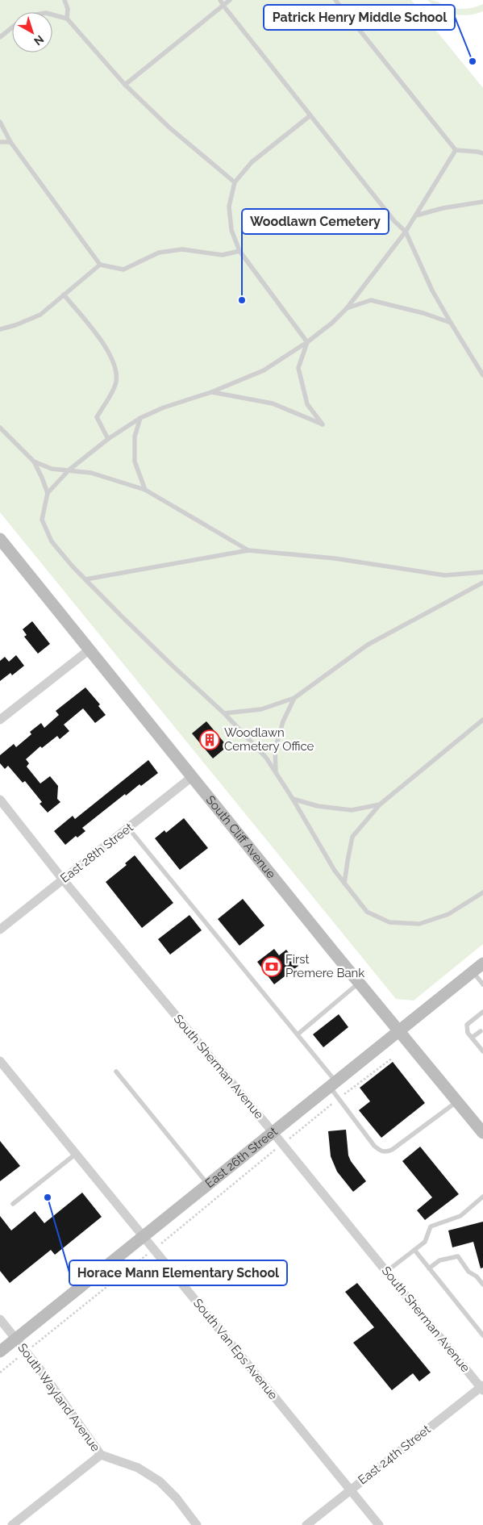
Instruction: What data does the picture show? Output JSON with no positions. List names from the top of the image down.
{
  "streets": {
    "main road": ["South Cliff Avenue", "East 26th Street"],
    "street": [
      "East 28th Street",
      "South Sherman Avenue",
      "South Van Eps Avenue",
      "South Wayland Avenue",
      "East 24th Street"
    ]
  },
  "crossings": [
    ["South Cliff Avenue", "East 28th Street"],
    ["South Cliff Avenue", "East 26th Street"],
    ["East 28th Street", "South Sherman Avenue"],
    ["South Sherman Avenue", "East 26th Street"],
    ["South Sherman Avenue", "East 24th Street"],
    ["East 26th Street", "South Van Eps Avenue"],
    ["East 26th Street", "South Wayland Avenue"],
    ["South Van Eps Avenue", "East 24th Street"]
  ],
  "places": {
    "other": ["Patrick Henry Middle School", "Woodlawn Cemetery", "Horace Mann Elementary School"],
    "building": ["Woodlawn Cemetery Office"],
    "bank": ["First Premere Bank"]
  },
  "north": "bottom right"
}
